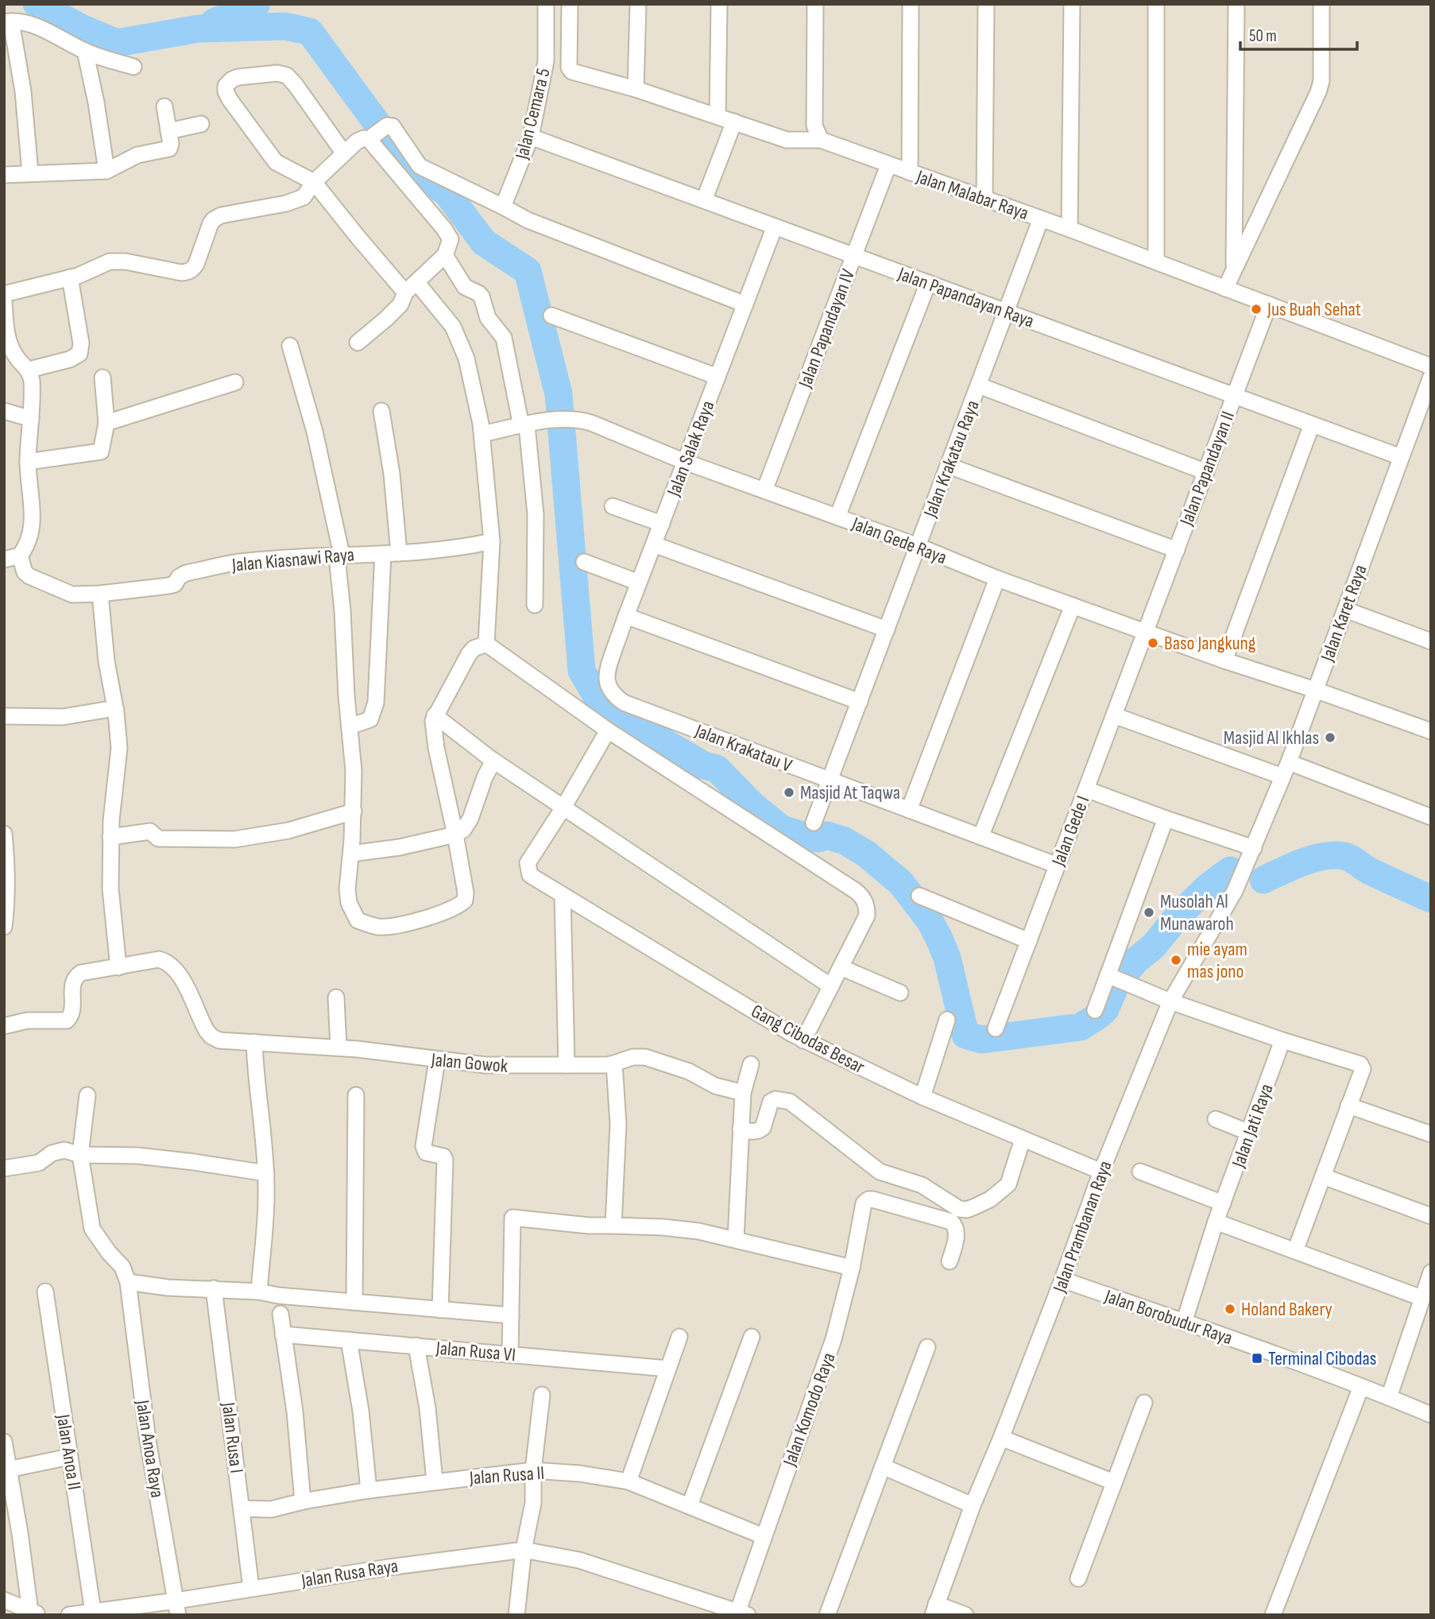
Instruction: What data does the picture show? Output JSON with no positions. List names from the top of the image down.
{
  "streets": {
    "street": [
      "Jalan Cemara 5",
      "Jalan Malabar Raya",
      "Jalan Papandayan Raya",
      "Jalan Papandayan IV",
      "Jalan Salak Raya",
      "Jalan Krakatau Raya",
      "Jalan Papandayan II",
      "Jalan Gede Raya",
      "Jalan Kiasnawi Raya",
      "Jalan Karet Raya",
      "Jalan Krakatau V",
      "Jalan Gede I",
      "Gang Cibodas Besar",
      "Jalan Gowok",
      "Jalan Jati Raya",
      "Jalan Prambanan Raya",
      "Jalan Borobudur Raya",
      "Jalan Rusa VI",
      "Jalan Komodo Raya",
      "Jalan Rusa I",
      "Jalan Anoa Raya",
      "Jalan Anoa II",
      "Jalan Rusa II",
      "Jalan Rusa Raya"
    ]
  },
  "crossings": [
    ["Jalan Cemara 5", "Jalan Papandayan Raya"],
    ["Jalan Malabar Raya", "Jalan Papandayan IV"],
    ["Jalan Malabar Raya", "Jalan Krakatau Raya"],
    ["Jalan Malabar Raya", "Jalan Papandayan II"],
    ["Jalan Papandayan Raya", "Jalan Papandayan IV"],
    ["Jalan Papandayan Raya", "Jalan Salak Raya"],
    ["Jalan Papandayan Raya", "Jalan Krakatau Raya"],
    ["Jalan Papandayan Raya", "Jalan Papandayan II"],
    ["Jalan Papandayan Raya", "Jalan Karet Raya"],
    ["Jalan Papandayan IV", "Jalan Gede Raya"],
    ["Jalan Salak Raya", "Jalan Gede Raya"],
    ["Jalan Salak Raya", "Jalan Krakatau V"],
    ["Jalan Krakatau Raya", "Jalan Gede Raya"],
    ["Jalan Krakatau Raya", "Jalan Krakatau V"],
    ["Jalan Papandayan II", "Jalan Gede Raya"],
    ["Jalan Papandayan II", "Jalan Gede I"],
    ["Jalan Gede Raya", "Jalan Karet Raya"],
    ["Jalan Gede Raya", "Jalan Gede I"],
    ["Jalan Karet Raya", "Jalan Prambanan Raya"],
    ["Jalan Krakatau V", "Jalan Gede I"],
    ["Gang Cibodas Besar", "Jalan Prambanan Raya"],
    ["Jalan Jati Raya", "Jalan Borobudur Raya"],
    ["Jalan Prambanan Raya", "Jalan Borobudur Raya"],
    ["Jalan Komodo Raya", "Jalan Rusa II"],
    ["Jalan Komodo Raya", "Jalan Rusa Raya"],
    ["Jalan Rusa I", "Jalan Rusa II"],
    ["Jalan Rusa I", "Jalan Rusa Raya"],
    ["Jalan Anoa Raya", "Jalan Rusa Raya"],
    ["Jalan Anoa II", "Jalan Rusa Raya"]
  ],
  "places": {
    "other": [
      "Jus Buah Sehat",
      "Baso Jangkung",
      "Masjid Al Ikhlas",
      "Masjid At Taqwa",
      "Musolah Al Munawaroh",
      "mie ayam mas jono",
      "Holand Bakery"
    ],
    "transit": ["Terminal Cibodas"]
  },
  "scale_bar": "50 m"
}
